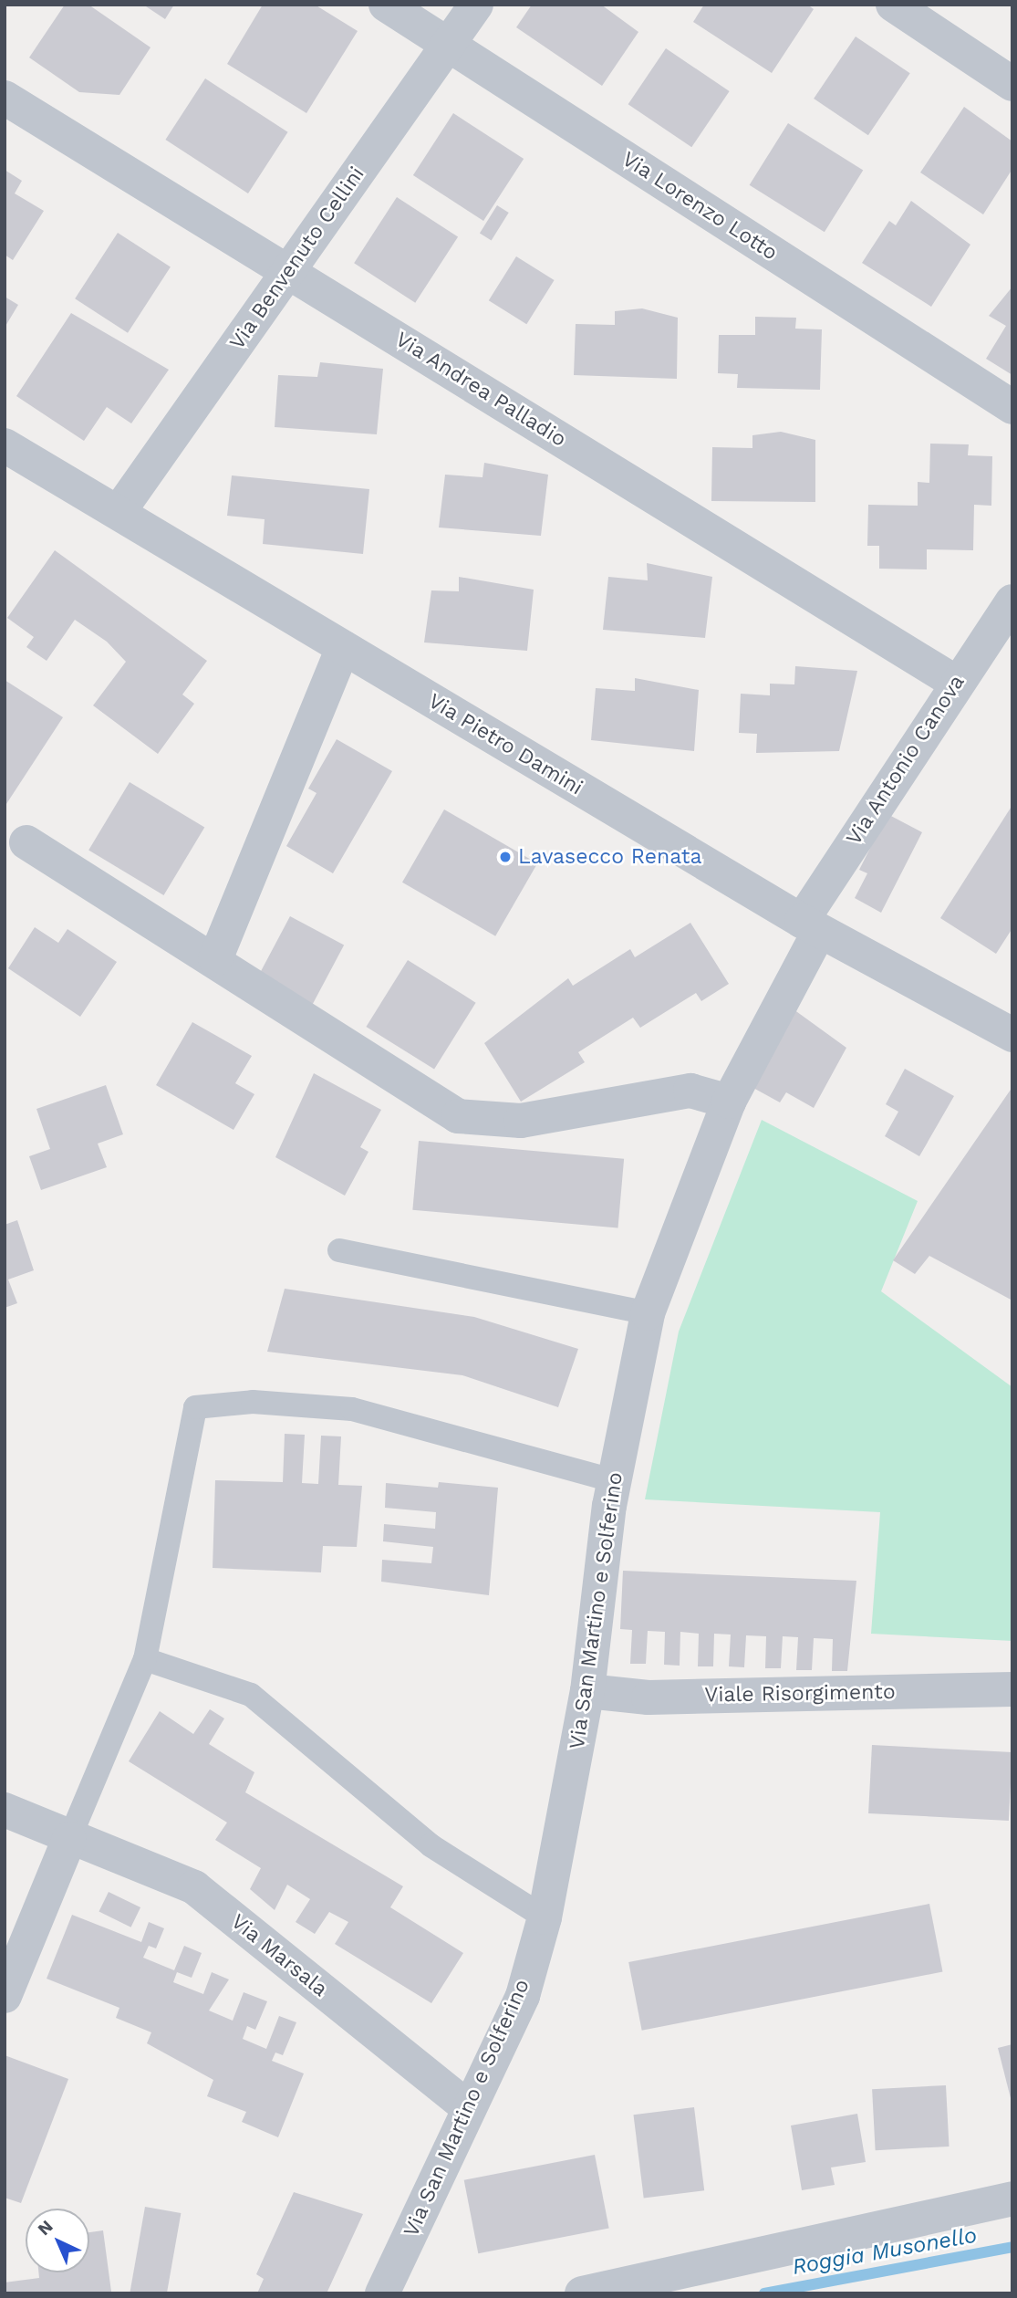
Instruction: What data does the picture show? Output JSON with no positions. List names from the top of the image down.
{
  "streets": {
    "street": [
      "Via Lorenzo Lotto",
      "Via Benvenuto Cellini",
      "Via Andrea Palladio",
      "Via Pietro Damini",
      "Via Antonio Canova",
      "Via San Martino e Solferino",
      "Viale Risorgimento",
      "Via Marsala"
    ]
  },
  "crossings": [
    ["Via Lorenzo Lotto", "Via Benvenuto Cellini"],
    ["Via Benvenuto Cellini", "Via Andrea Palladio"],
    ["Via Benvenuto Cellini", "Via Pietro Damini"],
    ["Via Andrea Palladio", "Via Antonio Canova"],
    ["Via Pietro Damini", "Via Antonio Canova"],
    ["Via Pietro Damini", "Via San Martino e Solferino"],
    ["Via Antonio Canova", "Via San Martino e Solferino"],
    ["Via San Martino e Solferino", "Viale Risorgimento"],
    ["Via San Martino e Solferino", "Via Marsala"]
  ],
  "water": ["Roggia Musonello"],
  "places": ["Lavasecco Renata"],
  "north": "top left"
}
